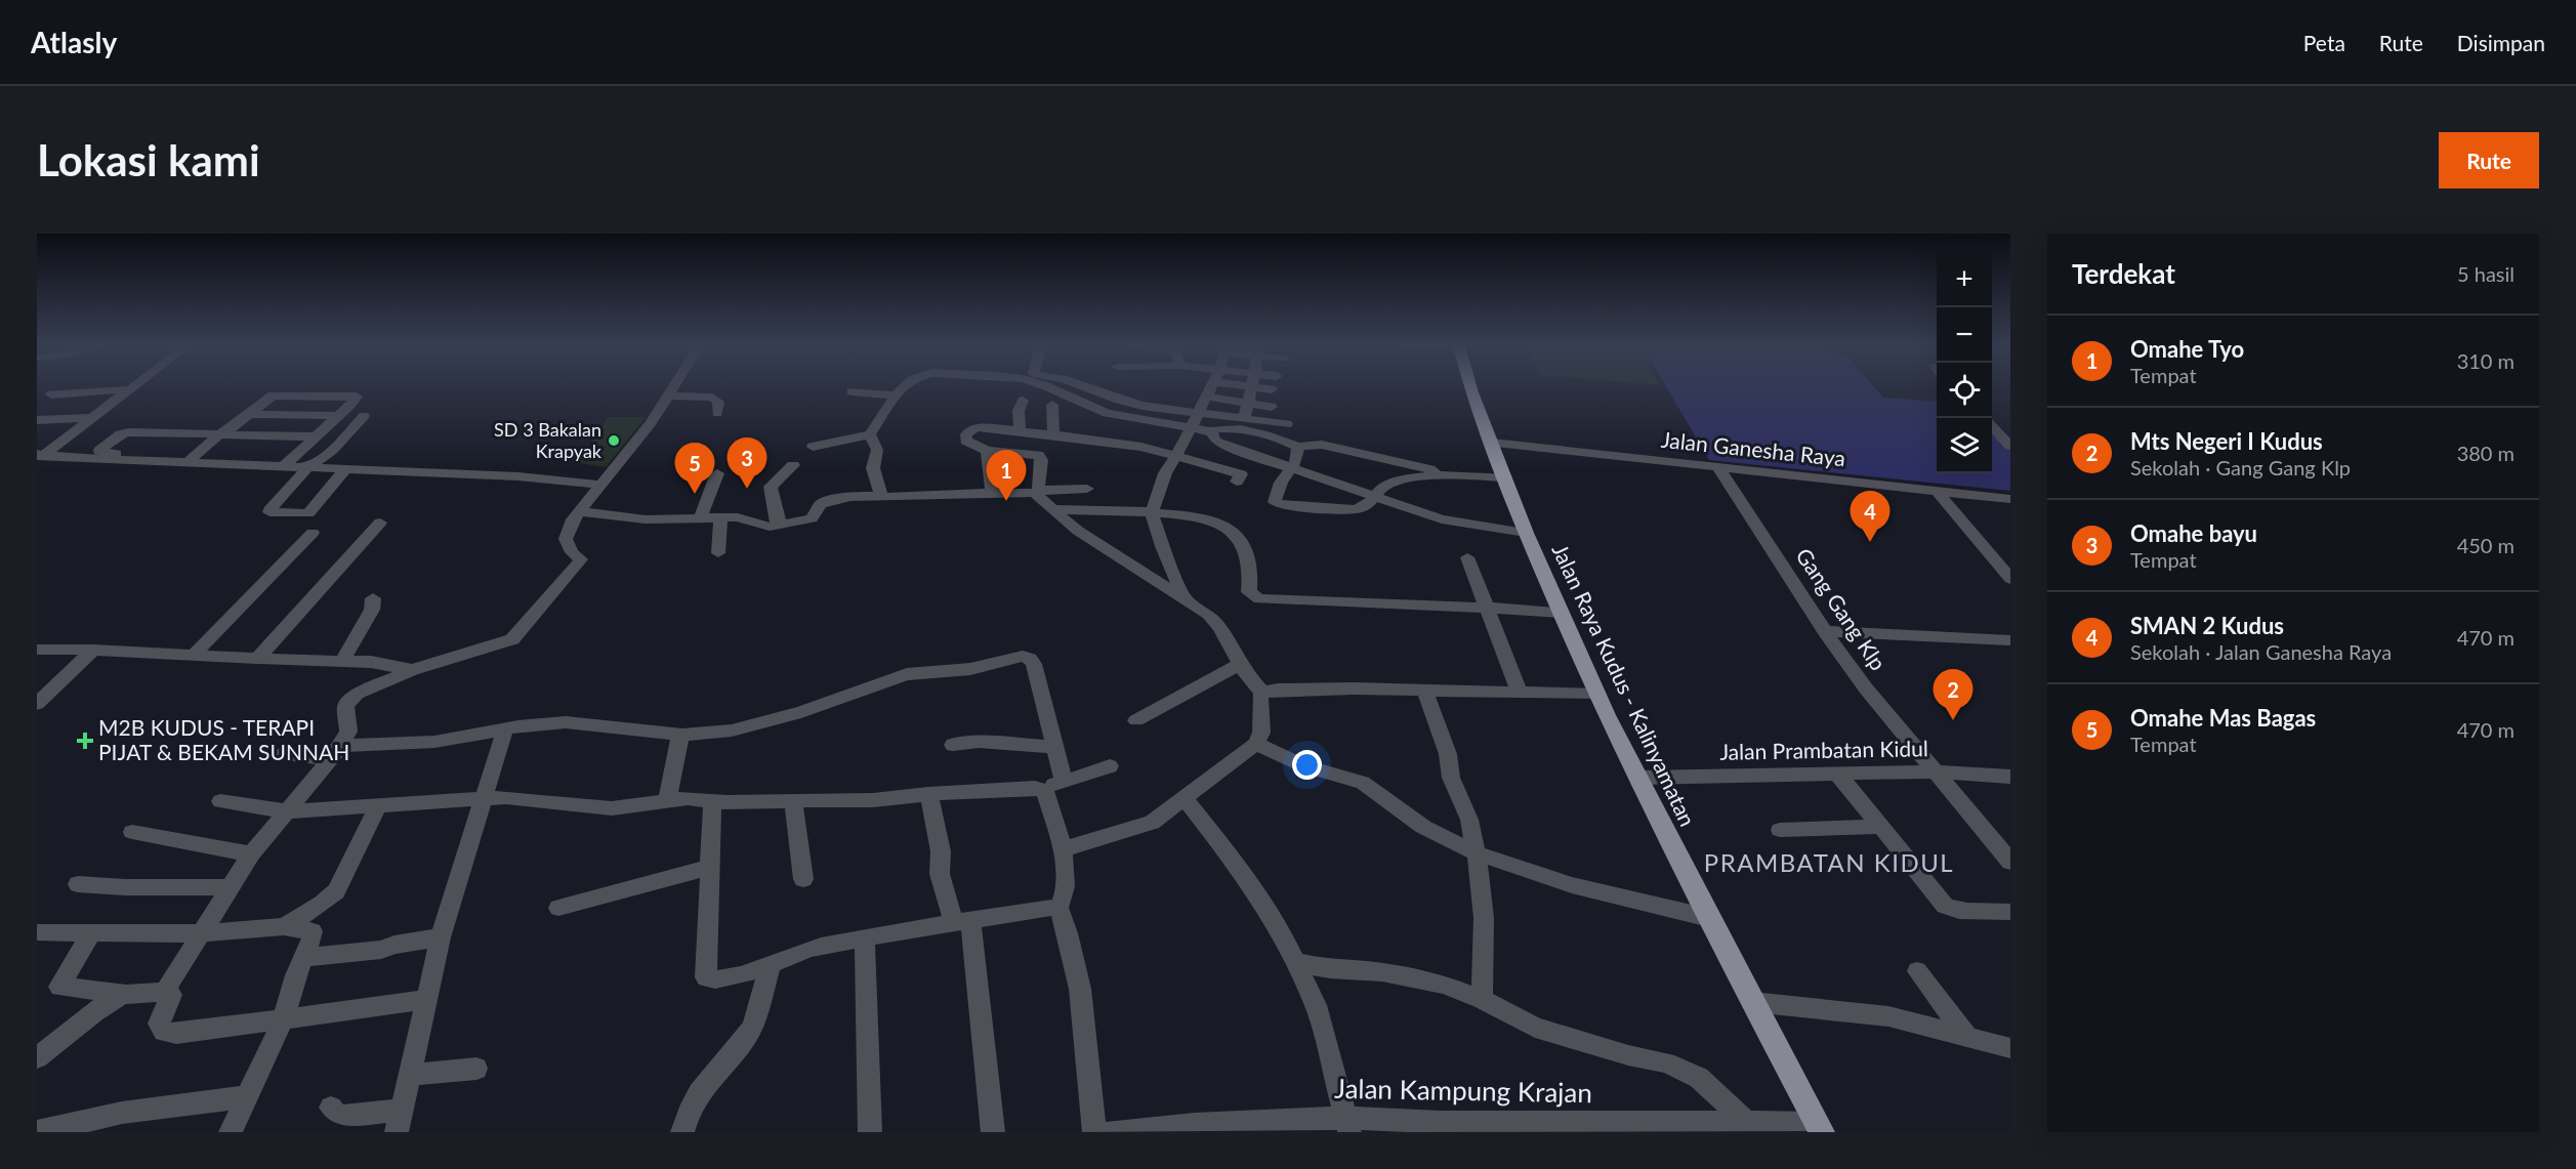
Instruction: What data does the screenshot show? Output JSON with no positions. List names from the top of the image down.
{
  "streets": {
    "main road": ["Jalan Raya Kudus - Kalinyamatan"],
    "street": [
      "Jalan Ganesha Raya",
      "Gang Gang Klp",
      "Jalan Prambatan Kidul",
      "Jalan Kampung Krajan"
    ]
  },
  "crossings": [
    ["Jalan Ganesha Raya", "Gang Gang Klp"],
    ["Jalan Ganesha Raya", "Jalan Raya Kudus - Kalinyamatan"],
    ["Gang Gang Klp", "Jalan Prambatan Kidul"],
    ["Jalan Raya Kudus - Kalinyamatan", "Jalan Prambatan Kidul"],
    ["Jalan Raya Kudus - Kalinyamatan", "Jalan Kampung Krajan"]
  ],
  "districts": ["PRAMBATAN KIDUL"],
  "places": {
    "other": ["SD 3 Bakalan Krapyak"],
    "health": ["M2B KUDUS - TERAPI PIJAT & BEKAM SUNNAH"]
  },
  "page": {
    "header": "Atlasly",
    "nav": ["Peta", "Rute", "Disimpan"],
    "buttons": "Rute",
    "title": "Lokasi kami",
    "heading": ["Terdekat", "5 hasil"],
    "map_buttons": ["+", "−"],
    "list": [
      {
        "mark": "1",
        "name": "Omahe Tyo",
        "note": "Tempat",
        "value": "310 m"
      },
      {
        "mark": "2",
        "name": "Mts Negeri I Kudus",
        "note": "Sekolah · Gang Gang Klp",
        "value": "380 m"
      },
      {
        "mark": "3",
        "name": "Omahe bayu",
        "note": "Tempat",
        "value": "450 m"
      },
      {
        "mark": "4",
        "name": "SMAN 2 Kudus",
        "note": "Sekolah · Jalan Ganesha Raya",
        "value": "470 m"
      },
      {
        "mark": "5",
        "name": "Omahe Mas Bagas",
        "note": "Tempat",
        "value": "470 m"
      }
    ],
    "pins": [
      "3",
      "5",
      "1",
      "4",
      "2"
    ]
  }
}
